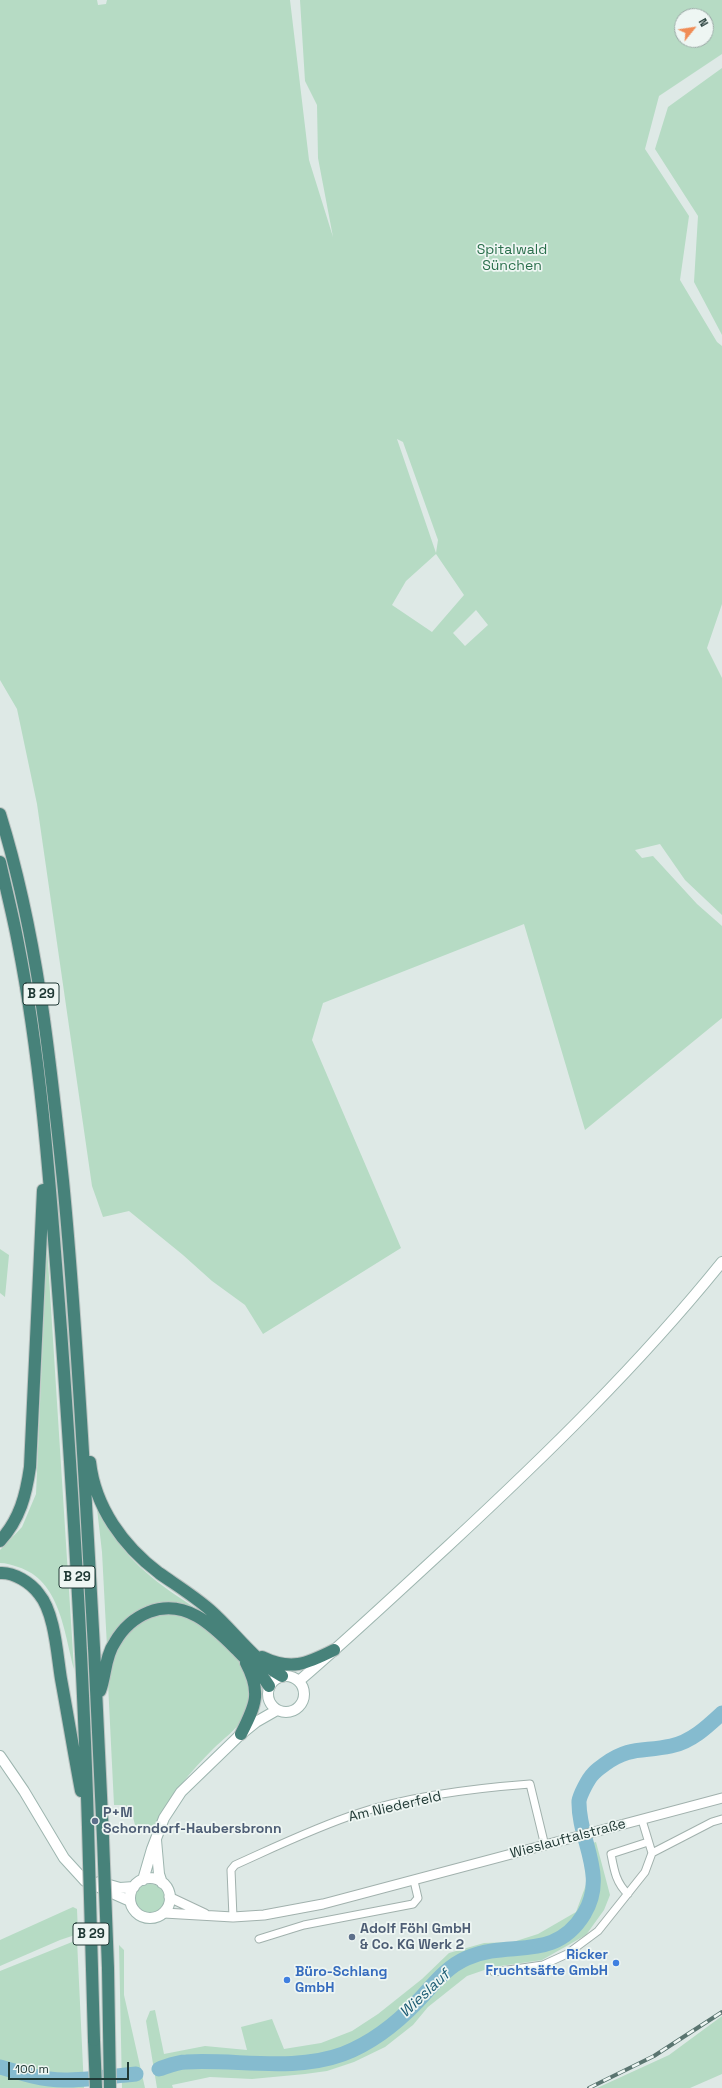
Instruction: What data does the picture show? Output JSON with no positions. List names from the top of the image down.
{
  "streets": {
    "highway": ["B 29"],
    "main road": ["Wieslauftalstraße"],
    "street": ["Am Niederfeld"]
  },
  "crossings": [
    ["Am Niederfeld", "Wieslauftalstraße"]
  ],
  "water": ["Wieslauf"],
  "parks": ["Spitalwald Sünchen"],
  "places": [
    "P+M Schorndorf-Haubersbronn",
    "Adolf Föhl GmbH & Co. KG Werk 2",
    "Ricker Fruchtsäfte GmbH",
    "Büro-Schlang GmbH"
  ],
  "scale_bar": "100 m",
  "north": "top right"
}
